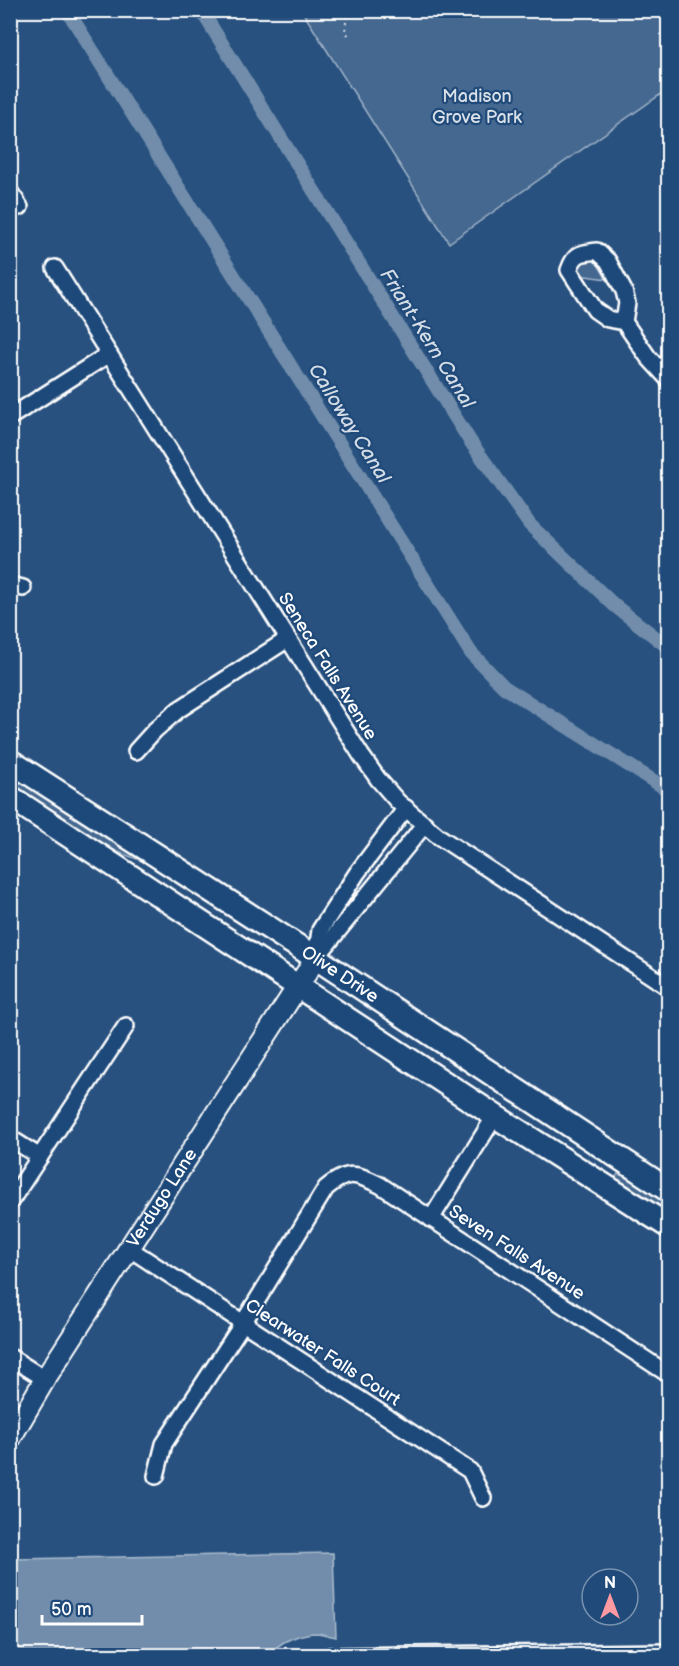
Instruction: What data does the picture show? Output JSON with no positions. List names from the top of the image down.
{
  "streets": {
    "main road": ["Olive Drive"],
    "street": [
      "Seneca Falls Avenue",
      "Verdugo Lane",
      "Seven Falls Avenue",
      "Clearwater Falls Court"
    ]
  },
  "crossings": [
    ["Olive Drive", "Verdugo Lane"],
    ["Verdugo Lane", "Clearwater Falls Court"],
    ["Seven Falls Avenue", "Clearwater Falls Court"]
  ],
  "water": ["Friant-Kern Canal", "Calloway Canal"],
  "parks": ["Madison Grove Park"],
  "scale_bar": "50 m",
  "north": "top"
}
